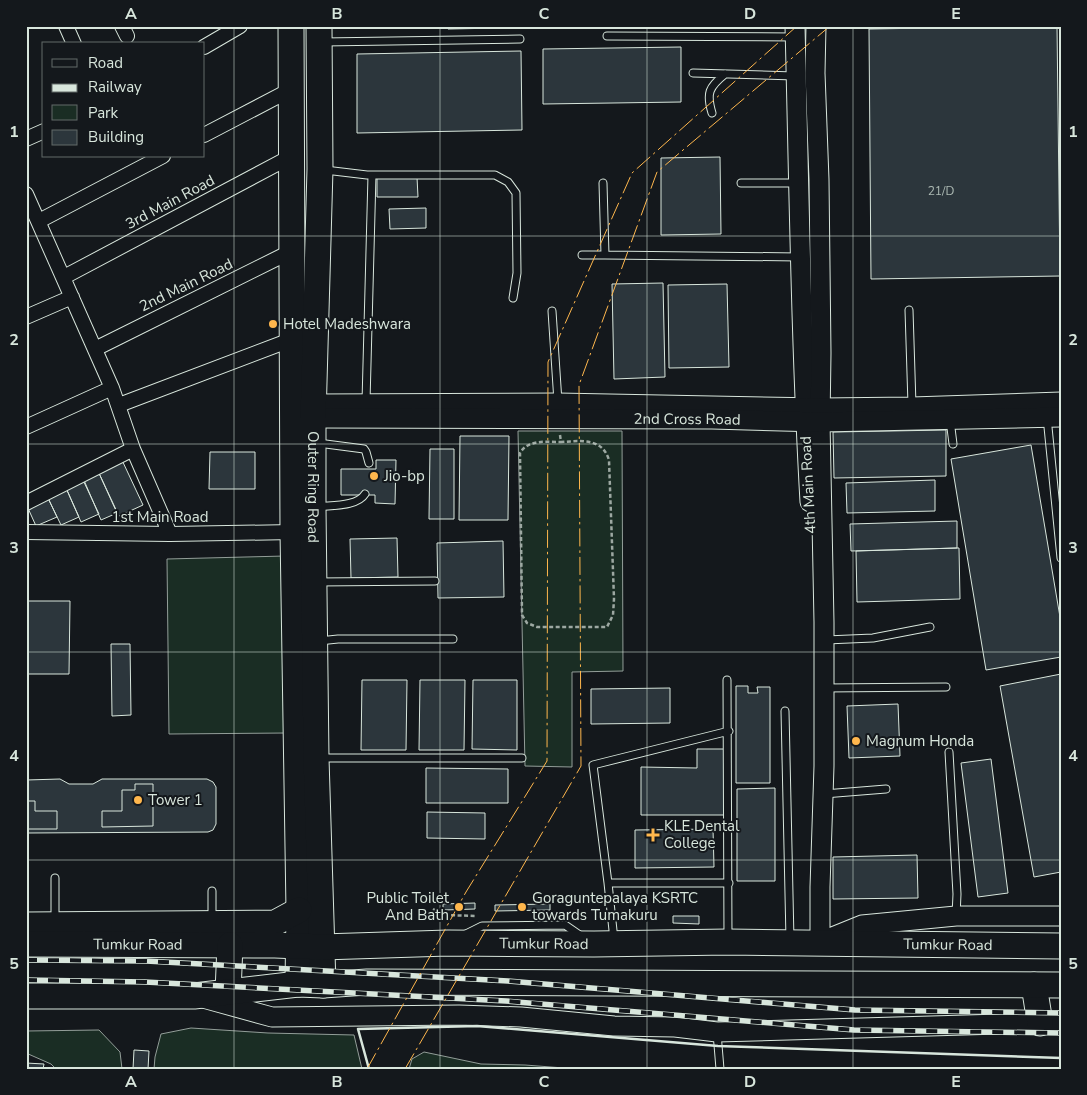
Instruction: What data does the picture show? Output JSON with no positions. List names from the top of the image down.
{
  "streets": {
    "highway": ["Outer Ring Road", "Tumkur Road"],
    "street": [
      "3rd Main Road",
      "2nd Main Road",
      "2nd Cross Road",
      "4th Main Road",
      "1st Main Road"
    ]
  },
  "crossings": [
    ["3rd Main Road", "Outer Ring Road"],
    ["2nd Main Road", "Outer Ring Road"],
    ["2nd Cross Road", "4th Main Road"],
    ["2nd Cross Road", "Outer Ring Road"],
    ["4th Main Road", "Tumkur Road"],
    ["Outer Ring Road", "1st Main Road"],
    ["Outer Ring Road", "Tumkur Road"]
  ],
  "places": {
    "other": [
      "Hotel Madeshwara",
      "Jio-bp",
      "Magnum Honda",
      "Tower 1",
      "Public Toilet And Bath",
      "Goraguntepalaya KSRTC towards Tumakuru"
    ],
    "health": ["KLE Dental College"]
  },
  "house_numbers": ["21/D"],
  "legend": [
    "Road",
    "Railway",
    "Park",
    "Building"
  ],
  "grid": {
    "columns": [
      "A",
      "B",
      "C",
      "D",
      "E"
    ],
    "rows": [
      "1",
      "2",
      "3",
      "4",
      "5"
    ]
  }
}
